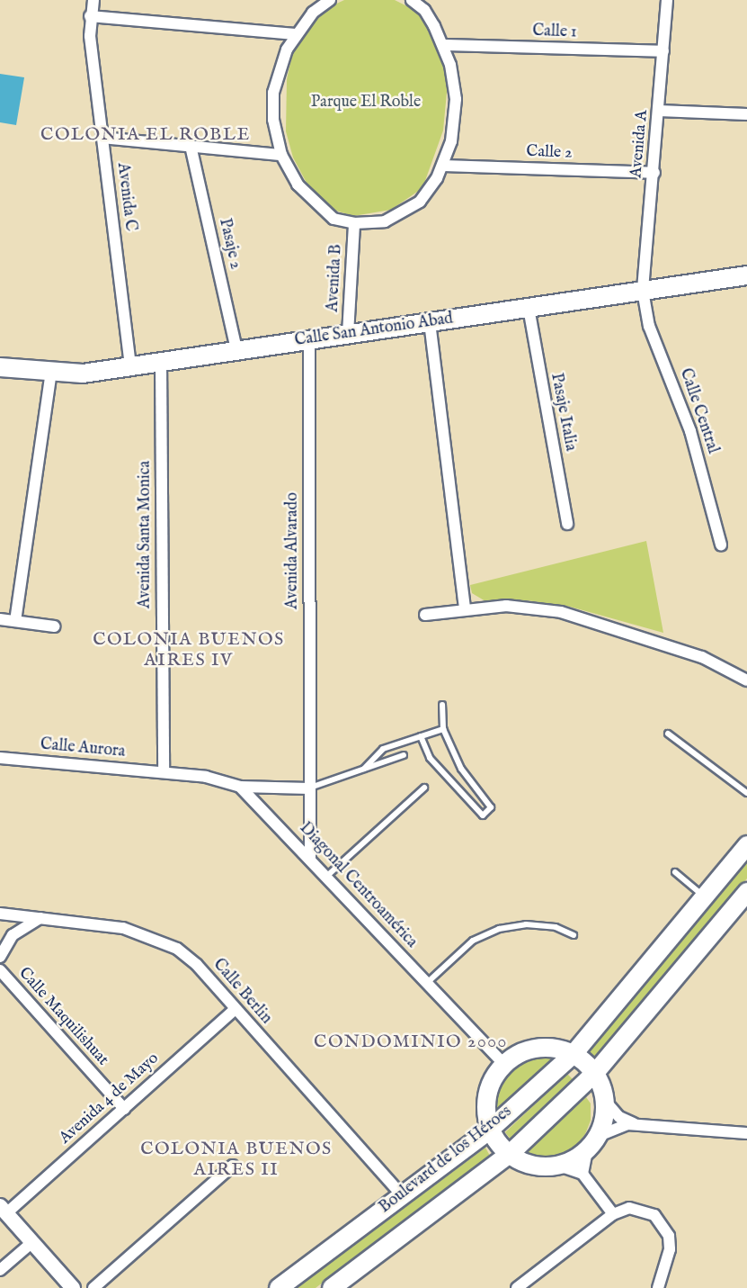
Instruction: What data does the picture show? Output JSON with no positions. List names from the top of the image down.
{
  "streets": {
    "main road": ["Calle San Antonio Abad", "Boulevard de los Héroes"],
    "street": [
      "Calle 1",
      "Avenida A",
      "Calle 2",
      "Avenida C",
      "Pasaje 2",
      "Avenida B",
      "Calle Central",
      "Pasaje Italia",
      "Avenida Santa Monica",
      "Avenida Alvarado",
      "Calle Aurora",
      "Diagonal Centroamérica",
      "Calle Berlin",
      "Calle Maquilishuat",
      "Avenida 4 de Mayo"
    ]
  },
  "crossings": [
    ["Calle 1", "Avenida A"],
    ["Avenida A", "Calle 2"],
    ["Avenida A", "Calle San Antonio Abad"],
    ["Avenida A", "Calle Central"],
    ["Avenida C", "Calle San Antonio Abad"],
    ["Pasaje 2", "Calle San Antonio Abad"],
    ["Avenida B", "Calle San Antonio Abad"],
    ["Calle San Antonio Abad", "Calle Central"],
    ["Calle San Antonio Abad", "Pasaje Italia"],
    ["Calle San Antonio Abad", "Avenida Santa Monica"],
    ["Calle San Antonio Abad", "Avenida Alvarado"],
    ["Avenida Santa Monica", "Calle Aurora"],
    ["Avenida Santa Monica", "Diagonal Centroamérica"],
    ["Avenida Alvarado", "Diagonal Centroamérica"],
    ["Calle Aurora", "Diagonal Centroamérica"],
    ["Calle Berlin", "Avenida 4 de Mayo"],
    ["Calle Berlin", "Boulevard de los Héroes"],
    ["Calle Maquilishuat", "Avenida 4 de Mayo"]
  ],
  "districts": [
    "COLONIA EL ROBLE",
    "COLONIA BUENOS AIRES IV",
    "CONDOMINIO 2000",
    "COLONIA BUENOS AIRES II"
  ],
  "parks": ["Parque El Roble"]
}
